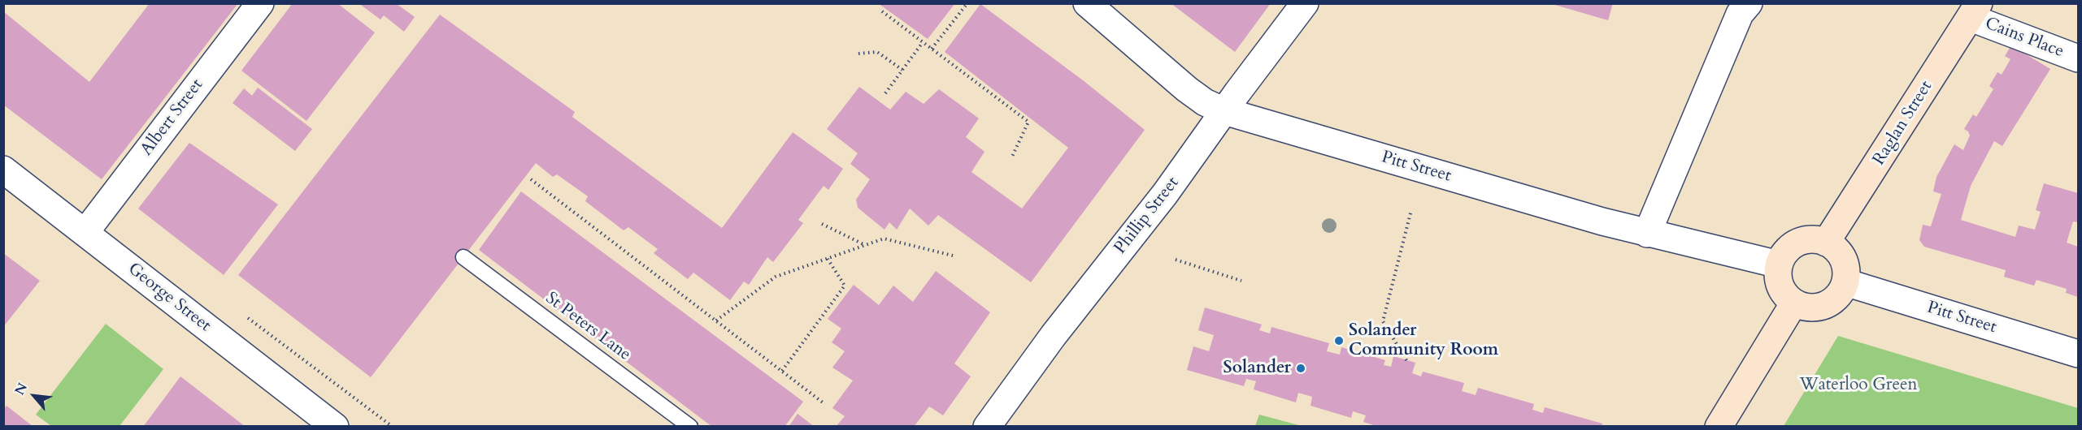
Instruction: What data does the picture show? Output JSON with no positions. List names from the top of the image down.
{
  "streets": {
    "street": [
      "Cains Place",
      "Albert Street",
      "Raglan Street",
      "Pitt Street",
      "Phillip Street",
      "George Street"
    ],
    "lane": ["St Peters Lane"]
  },
  "crossings": [
    ["Cains Place", "Raglan Street"],
    ["Albert Street", "George Street"],
    ["Raglan Street", "Pitt Street"],
    ["Pitt Street", "Phillip Street"]
  ],
  "parks": ["Waterloo Green"],
  "places": ["Solander Community Room", "Solander"],
  "north": "top left"
}
